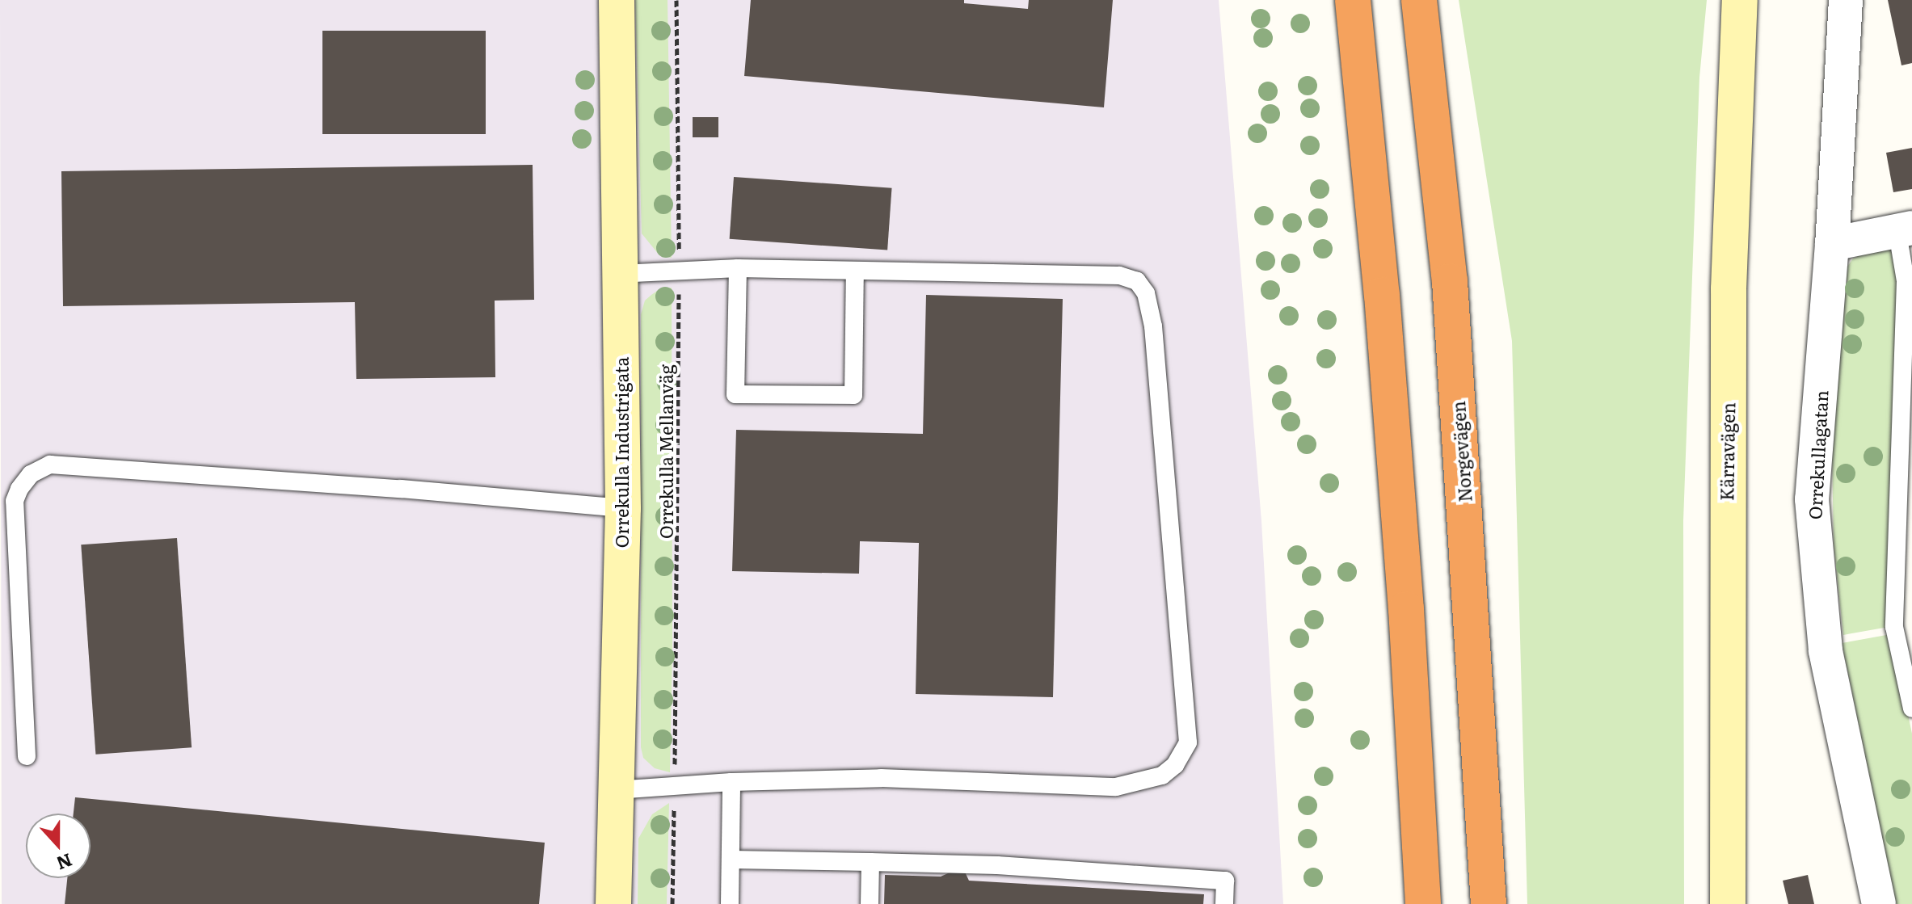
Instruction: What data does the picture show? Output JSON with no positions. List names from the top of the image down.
{
  "streets": {
    "highway": ["Norgevägen"],
    "street": ["Kärravägen", "Orrekulla Industrigata", "Orrekullagatan"],
    "path": ["Orrekulla Mellanväg"]
  },
  "north": "bottom"
}
